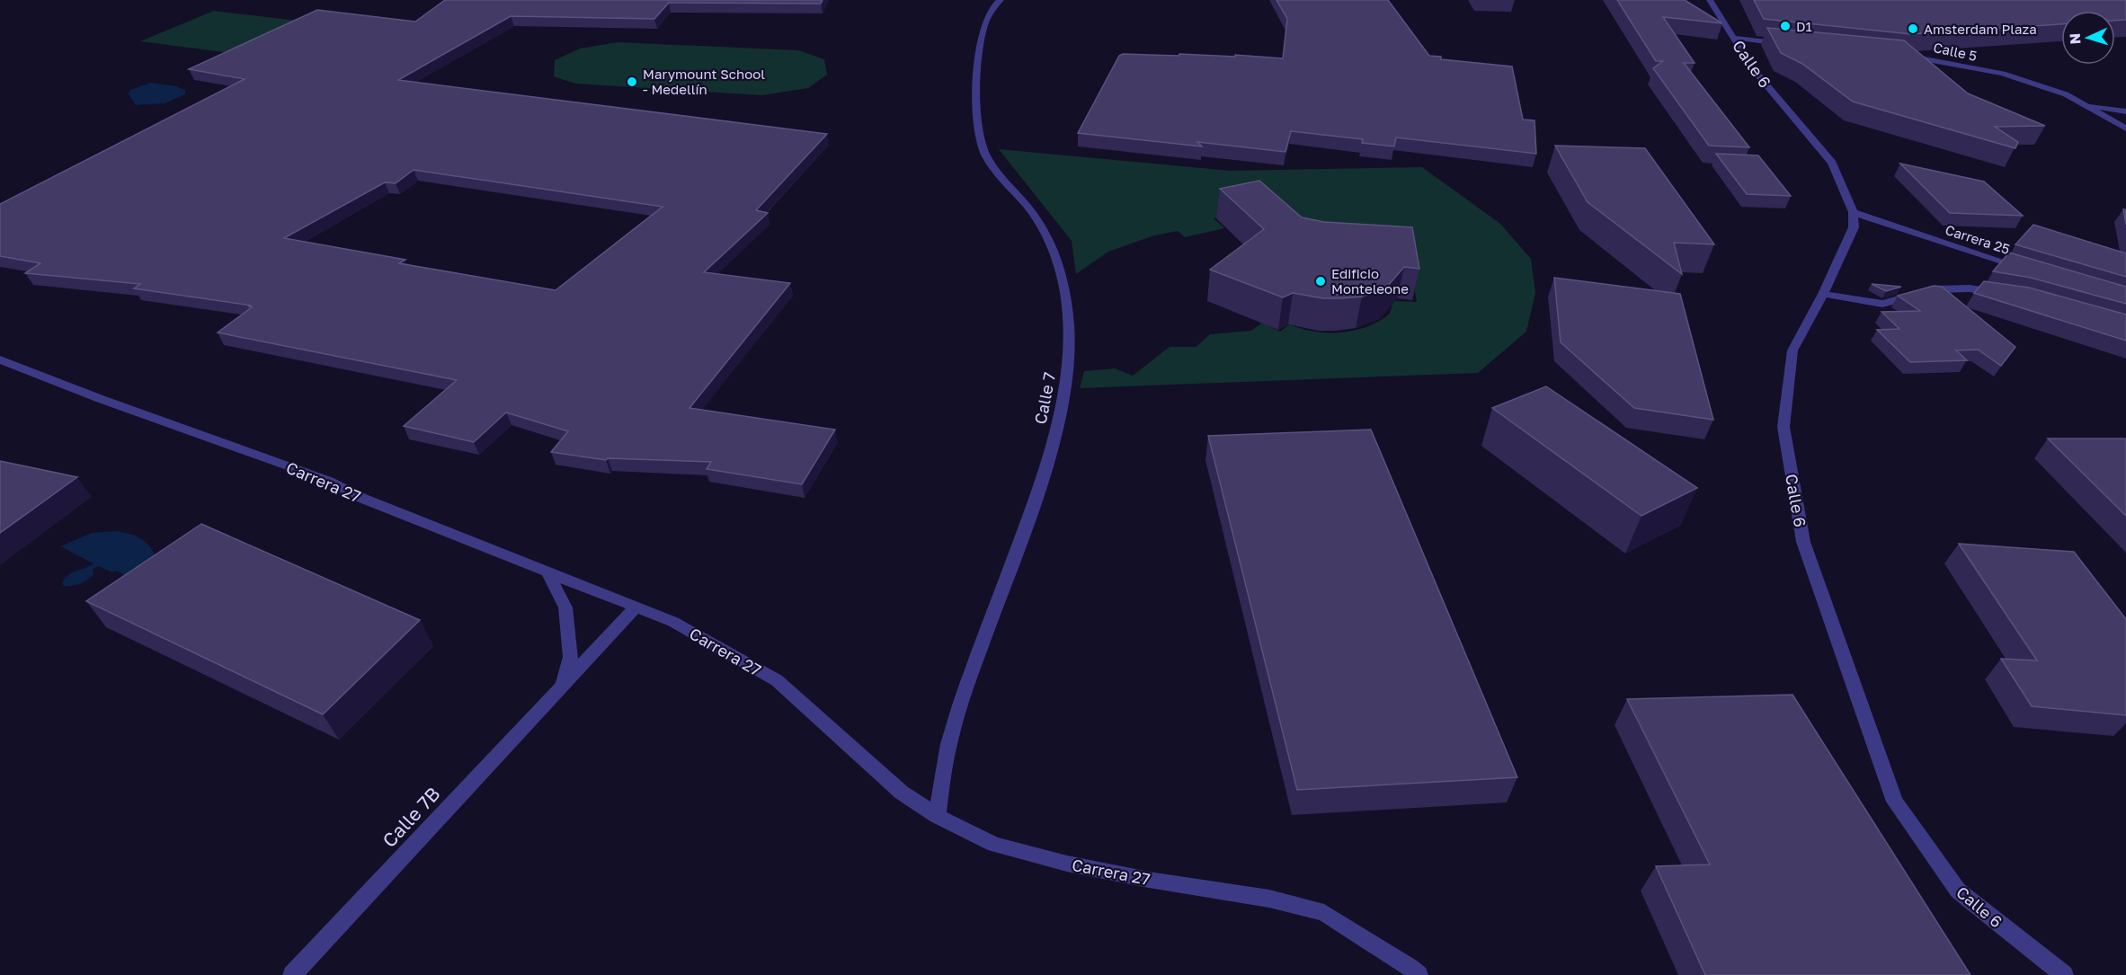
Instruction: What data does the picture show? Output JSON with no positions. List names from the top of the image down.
{
  "streets": {
    "street": [
      "Calle 5",
      "Calle 6",
      "Carrera 25",
      "Calle 7",
      "Carrera 27",
      "Calle 7B"
    ]
  },
  "crossings": [
    ["Calle 6", "Carrera 25"],
    ["Calle 7", "Carrera 27"],
    ["Carrera 27", "Calle 7B"]
  ],
  "places": [
    "D1",
    "Amsterdam Plaza",
    "Marymount School - Medellín",
    "Edificio Monteleone"
  ],
  "north": "left"
}
